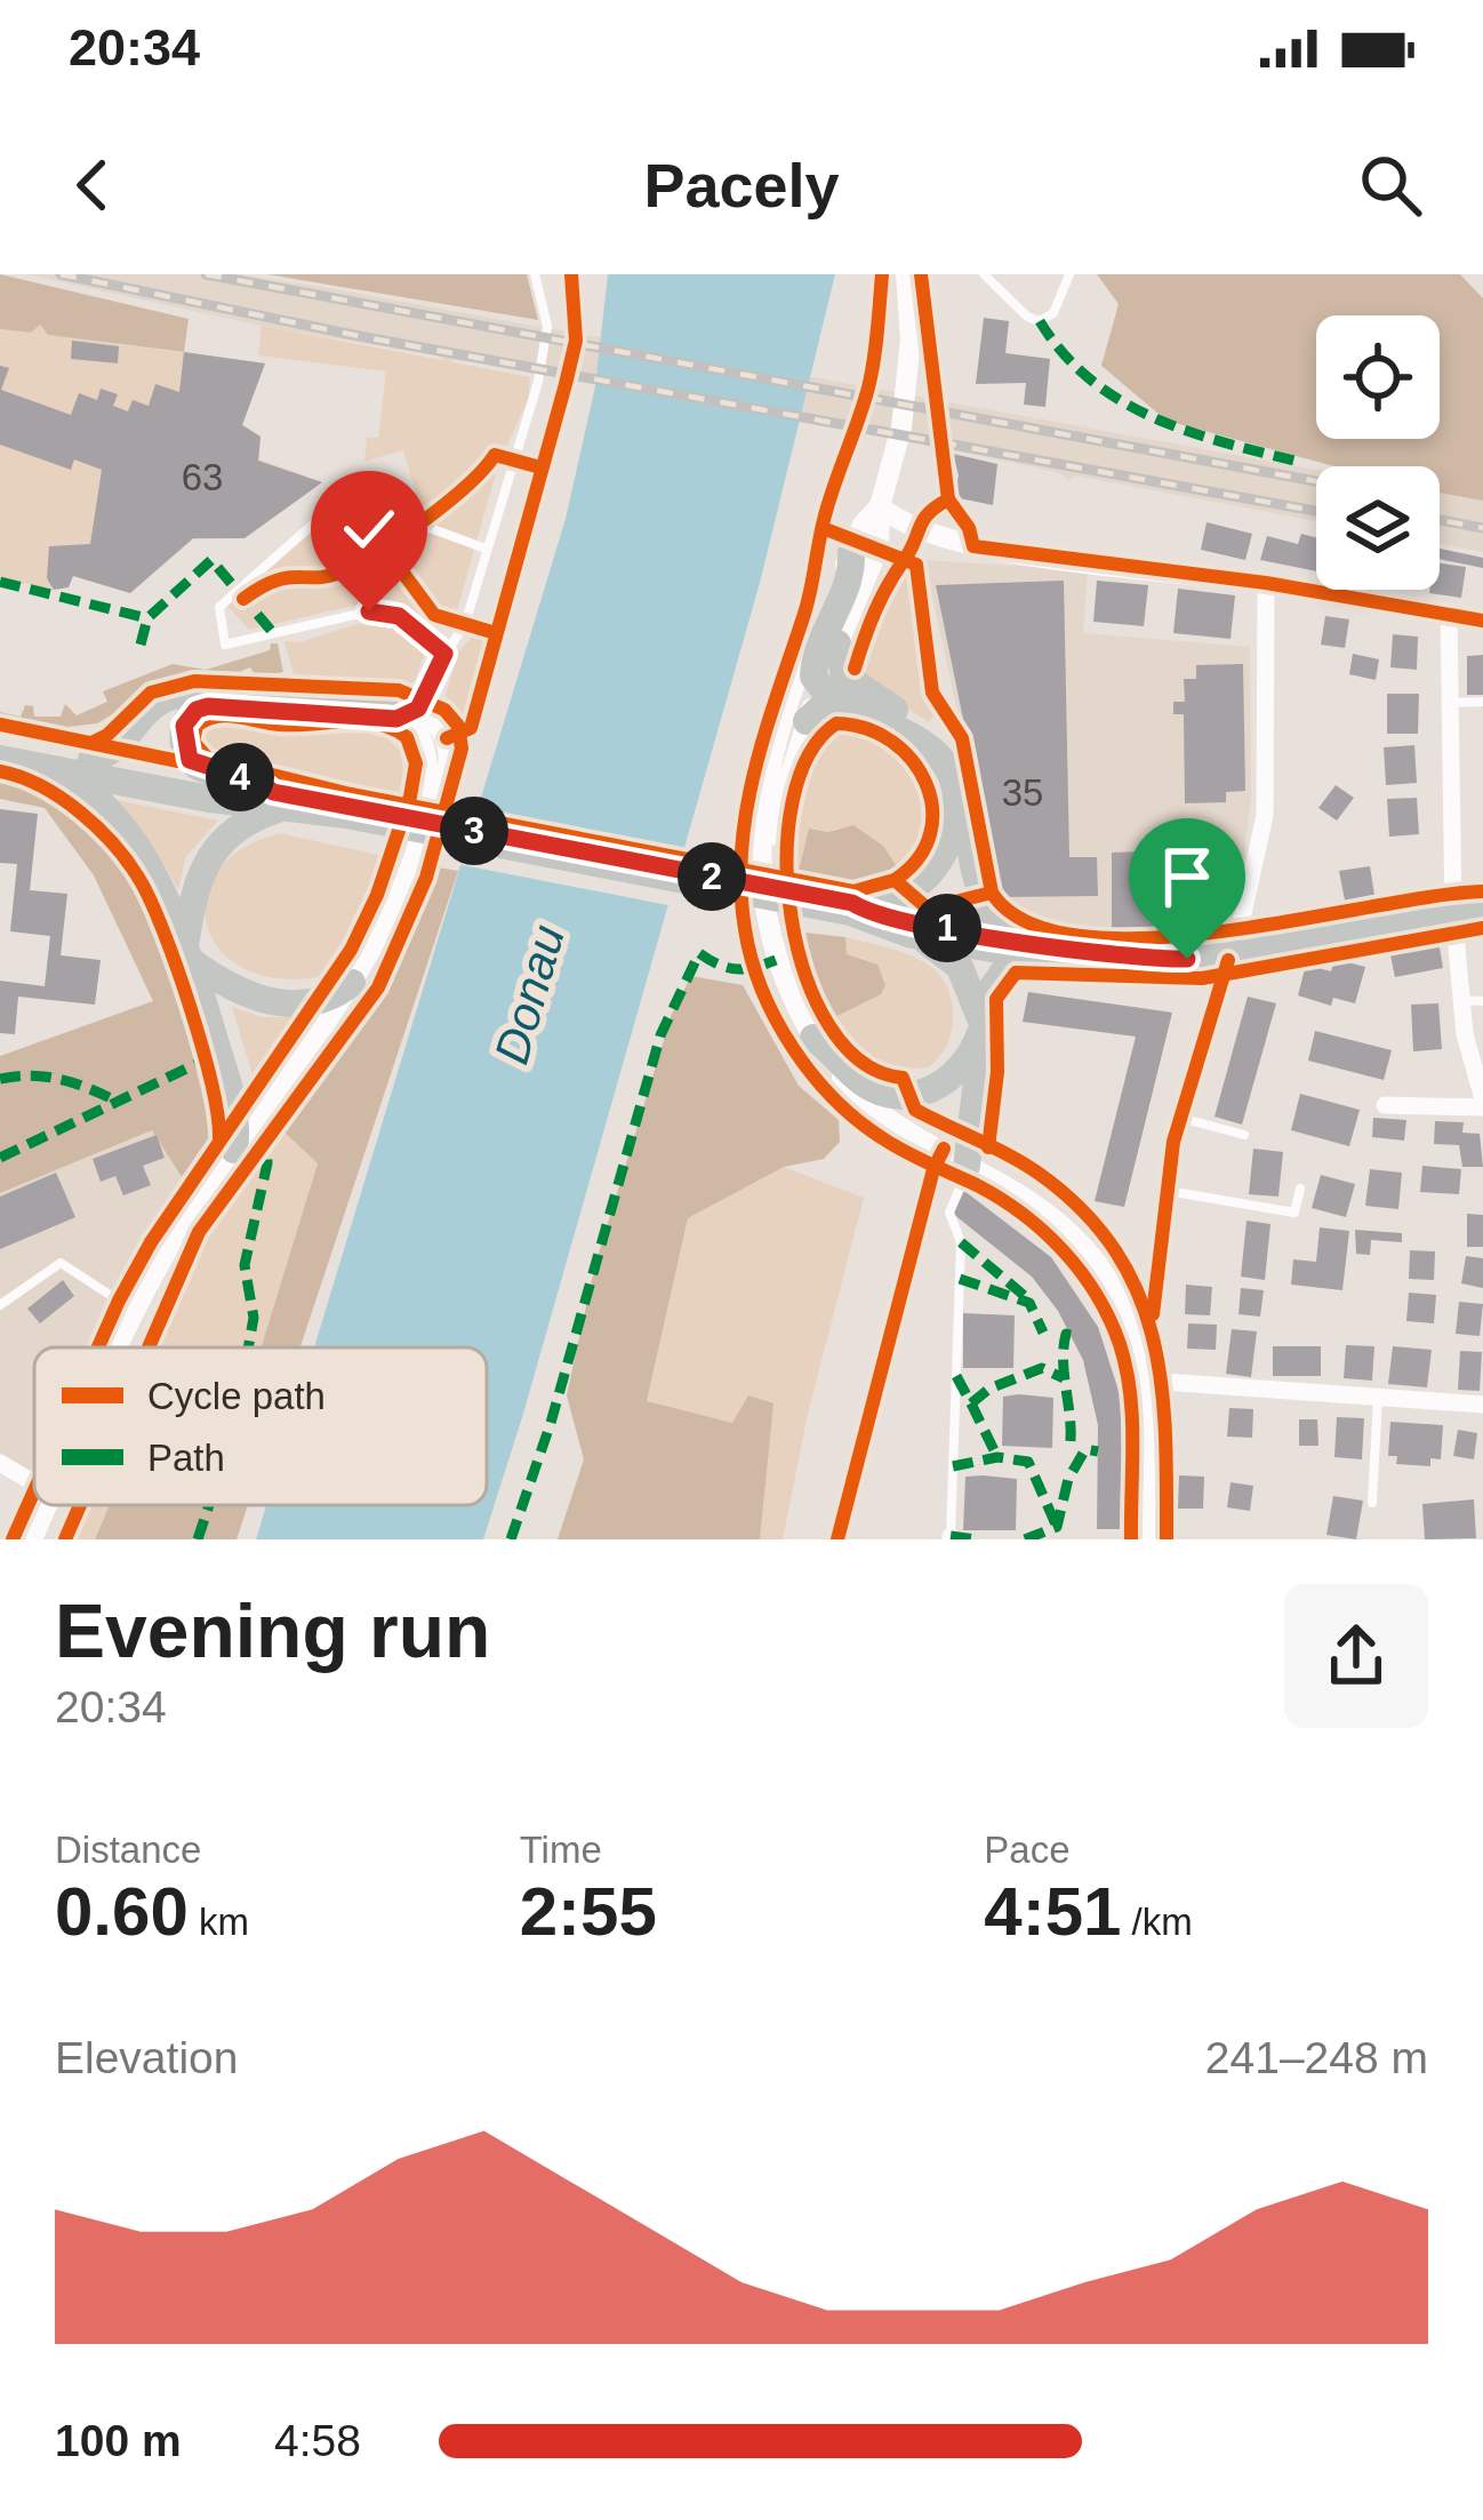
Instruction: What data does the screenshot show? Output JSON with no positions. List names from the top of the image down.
{
  "water": ["Donau"],
  "house_numbers": ["63", "35"],
  "legend": ["Cycle path", "Path"],
  "page": {
    "status": "20:34",
    "header": "Pacely",
    "pins": [
      "4",
      "3",
      "2",
      "1"
    ],
    "heading": ["Evening run", "20:34"],
    "stats": [
      ["Distance", "0.60 km"],
      ["Time", "2:55"],
      ["Pace", "4:51 /km"]
    ],
    "chart": ["Elevation", "241–248 m"],
    "list": [
      {
        "name": "100 m",
        "note": "4:58"
      }
    ]
  }
}
